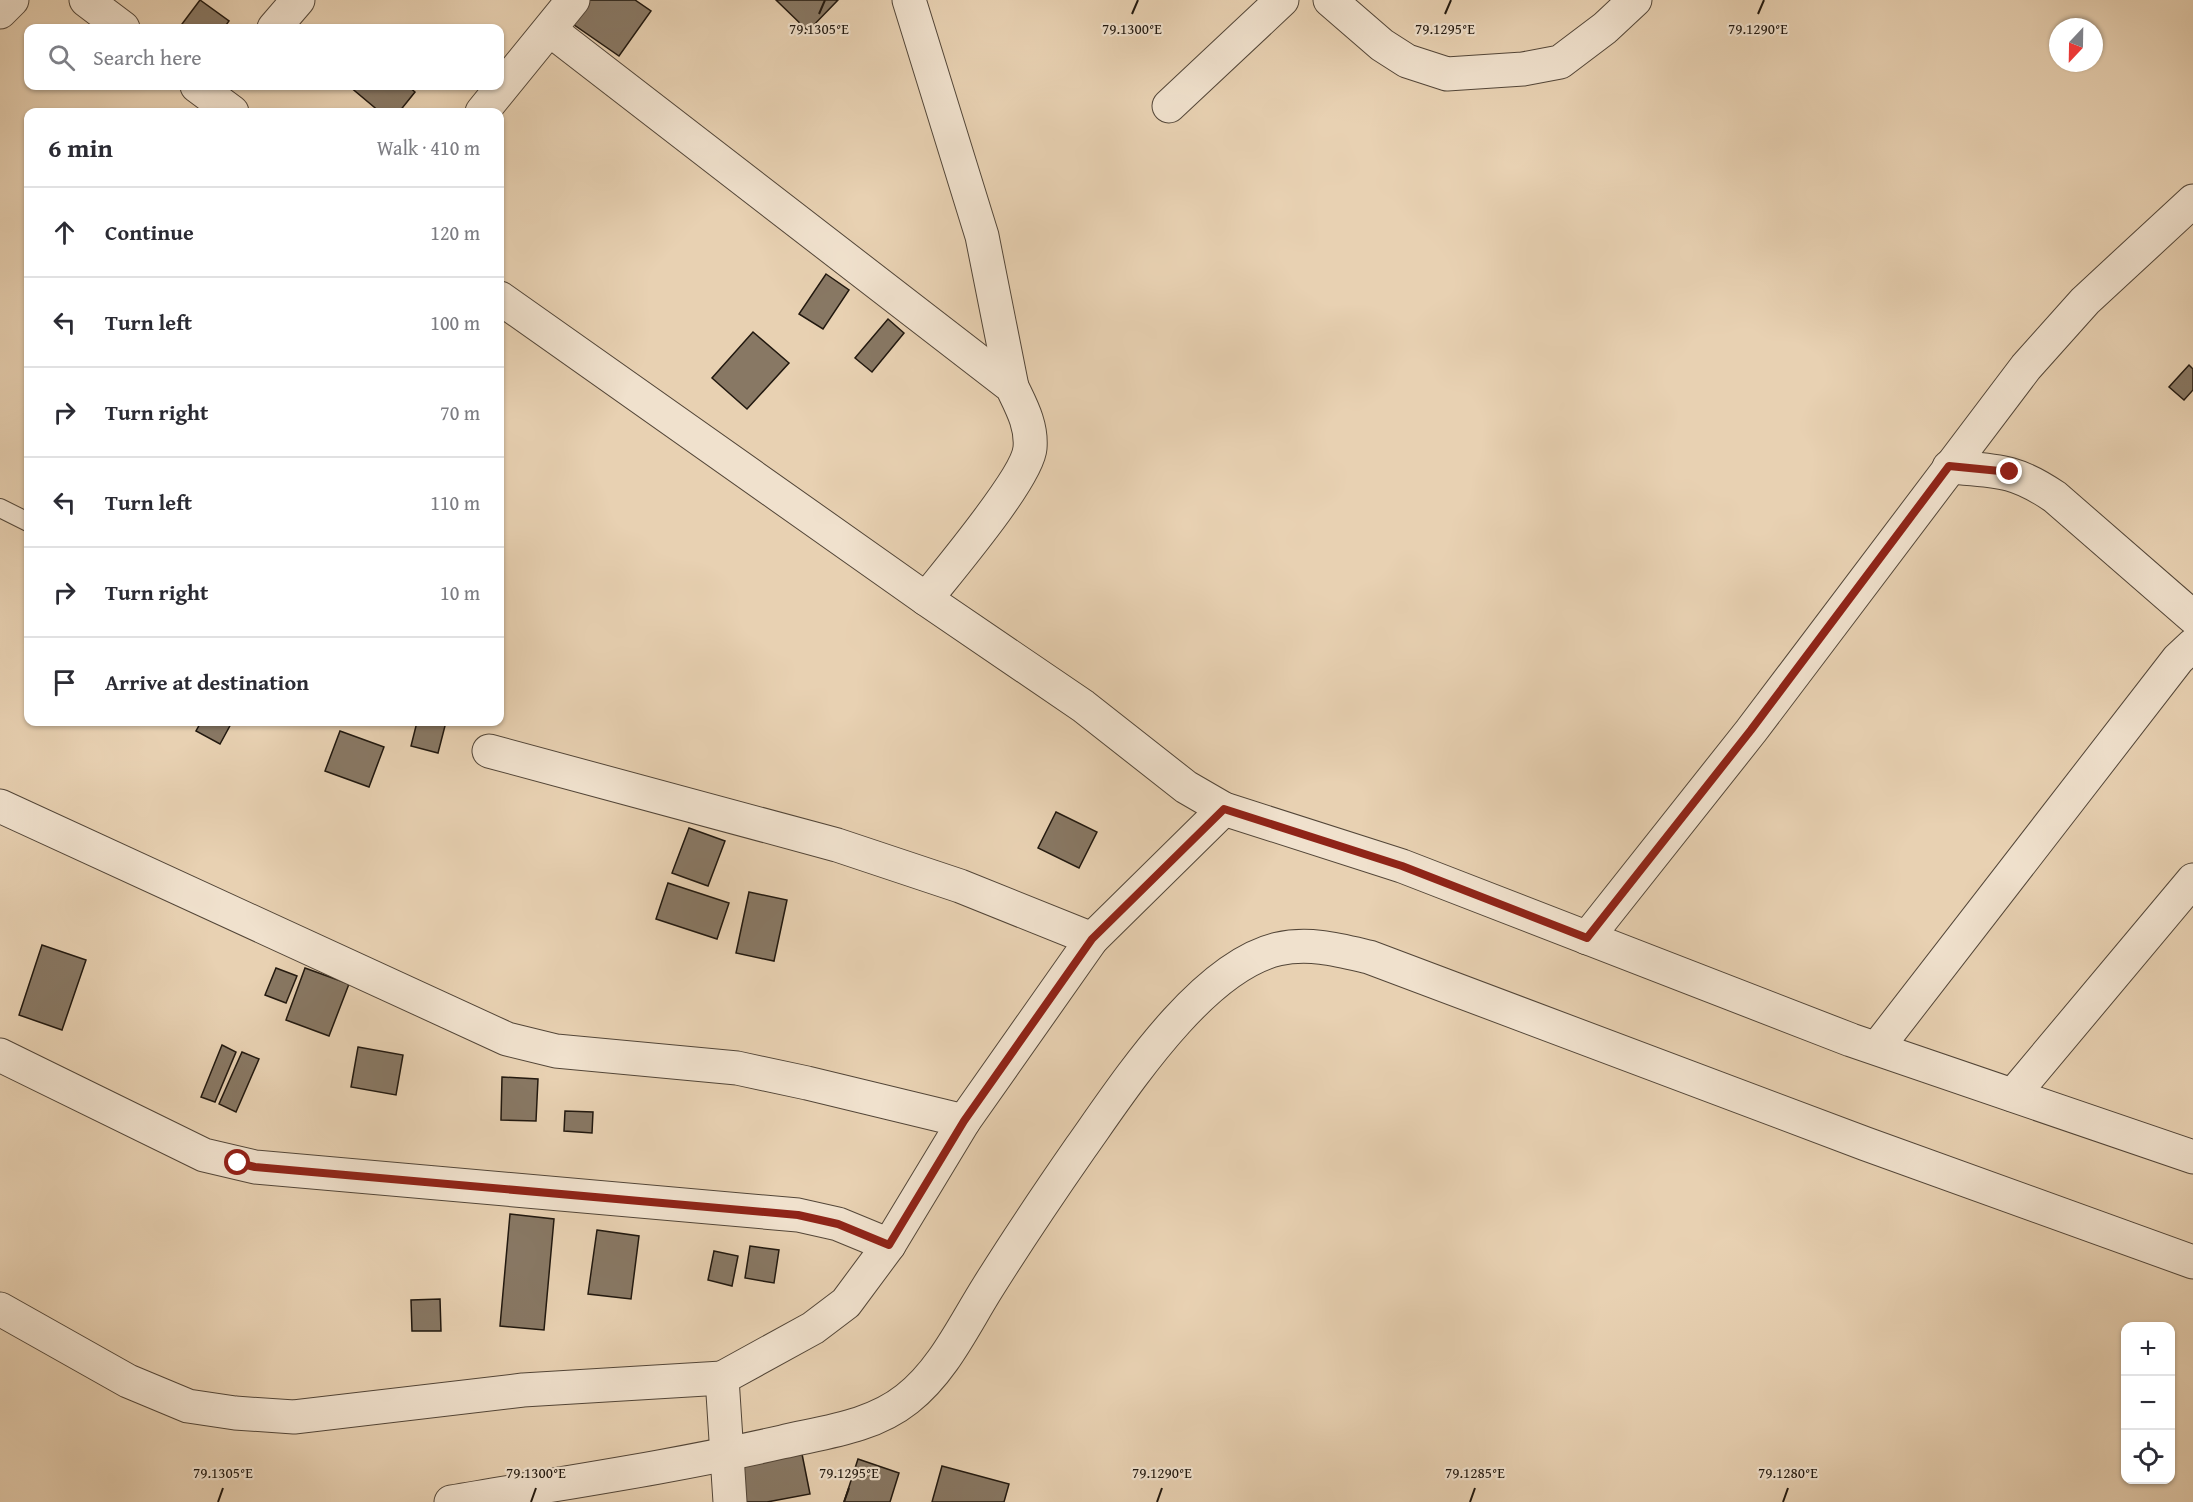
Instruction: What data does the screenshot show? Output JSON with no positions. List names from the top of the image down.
{
  "north": "bottom",
  "page": {
    "search": "Search here",
    "heading": ["6 min", "Walk · 410 m"],
    "list": [
      ["Continue", "120 m"],
      ["Turn left", "100 m"],
      ["Turn right", "70 m"],
      ["Turn left", "110 m"],
      ["Turn right", "10 m"],
      "Arrive at destination"
    ],
    "map_buttons": ["+", "−"]
  },
  "coordinates": [
    "79.1305°E",
    "79.1300°E",
    "79.1295°E",
    "79.1290°E",
    "79.1285°E",
    "79.1280°E"
  ]
}
